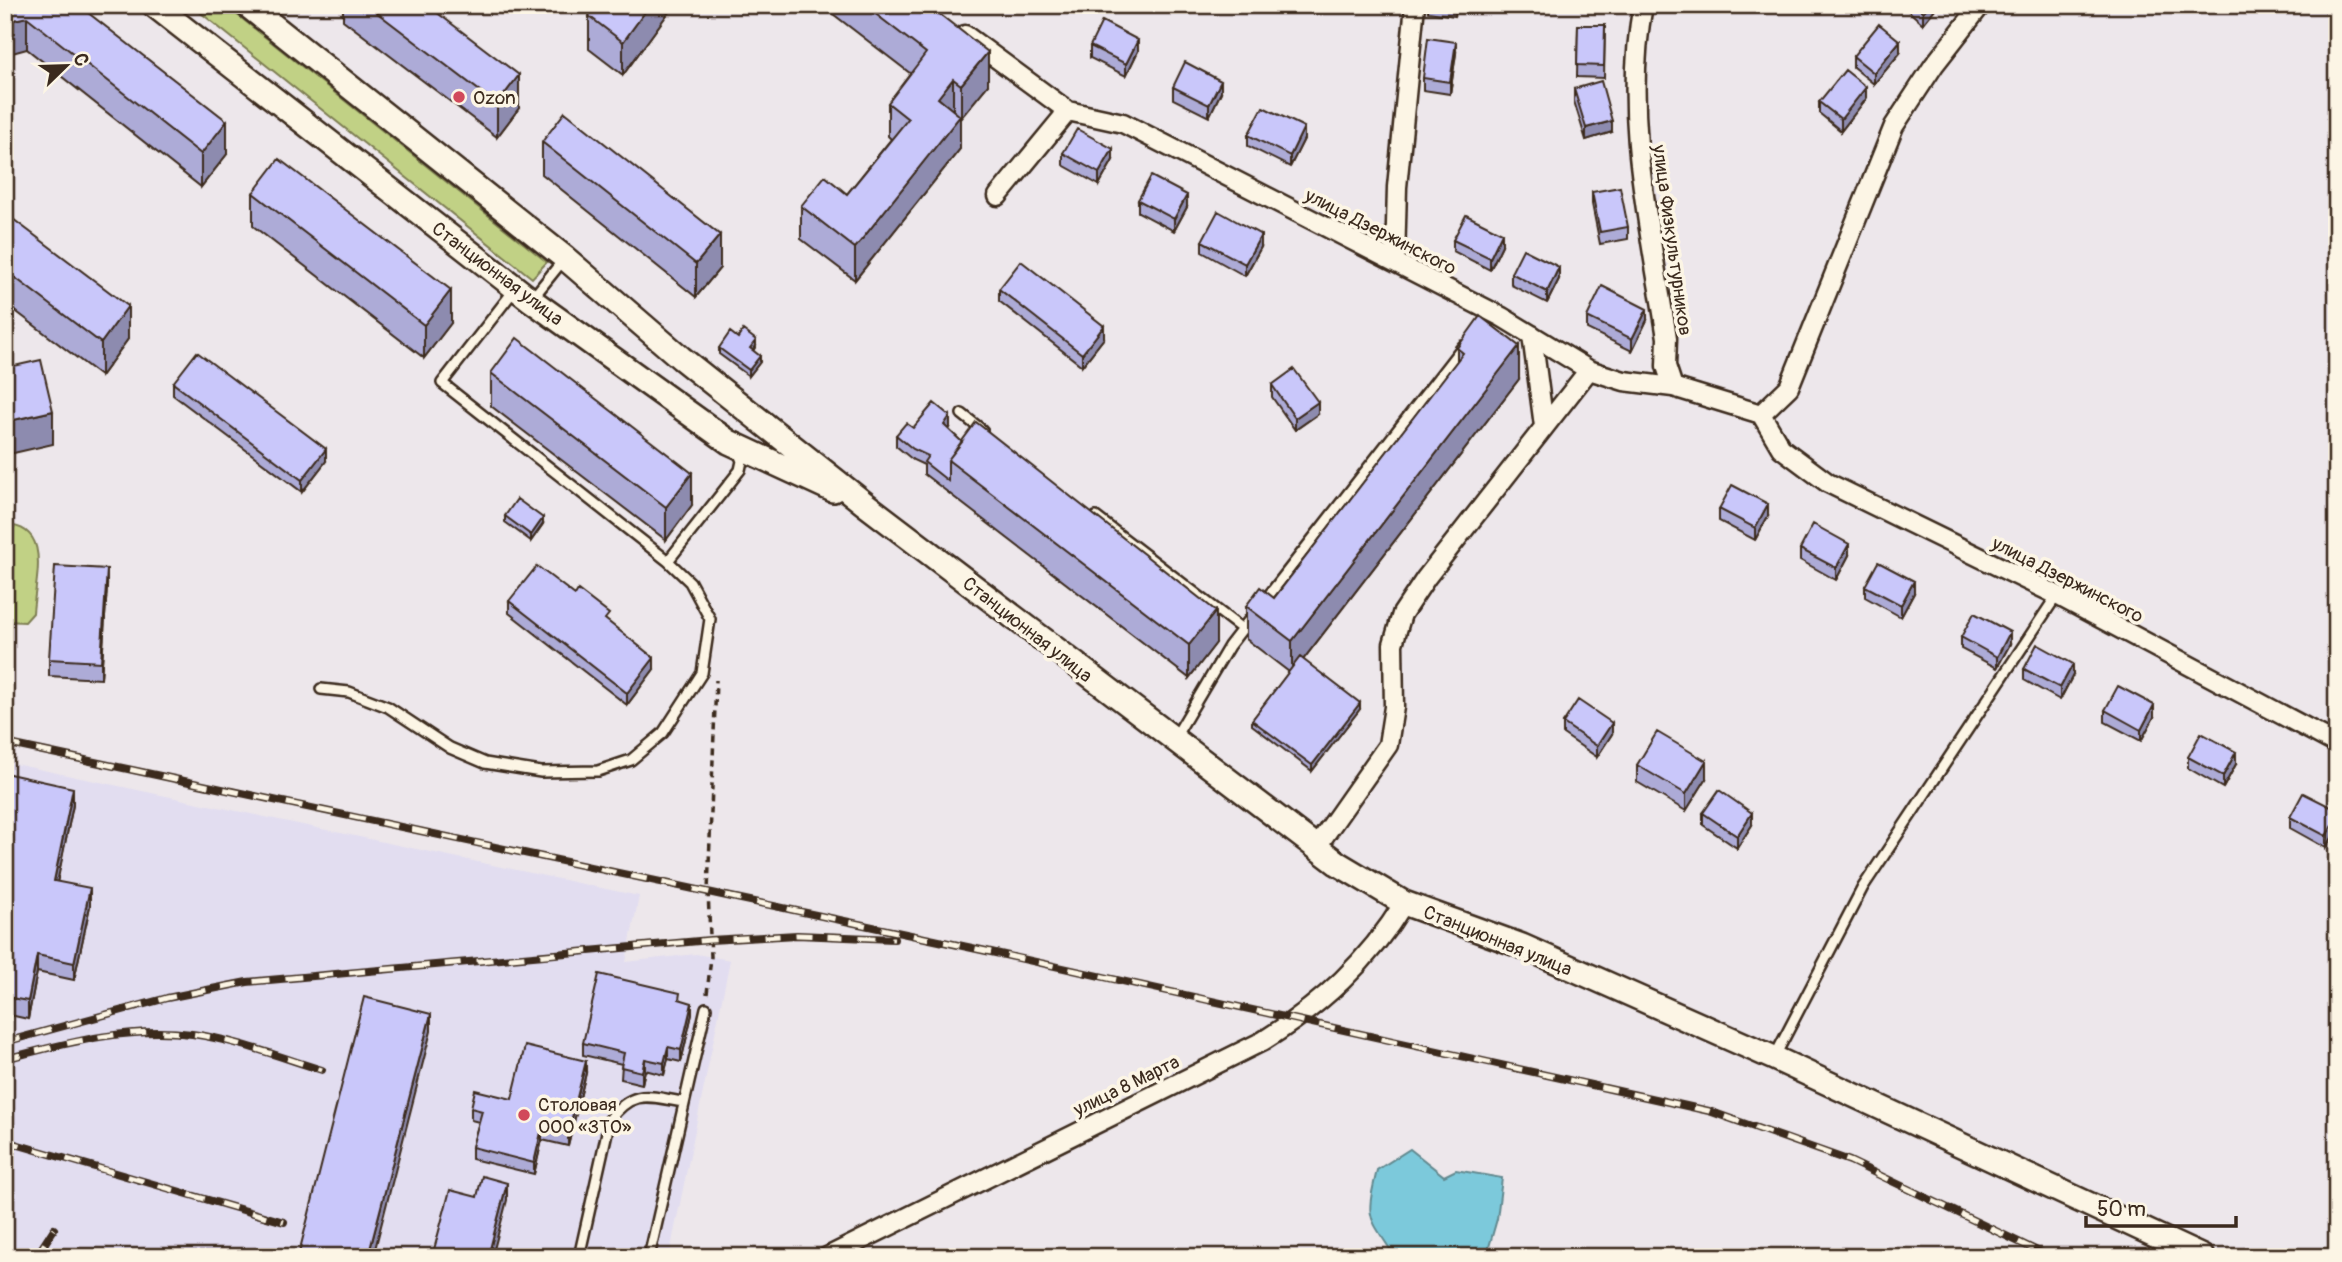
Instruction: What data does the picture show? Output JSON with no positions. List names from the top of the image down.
{
  "streets": {
    "street": [
      "улица Дзержинского",
      "улица Физкультурников",
      "Станционная улица",
      "улица 8 Марта"
    ]
  },
  "crossings": [
    ["улица Дзержинского", "улица Физкультурников"],
    ["Станционная улица", "улица 8 Марта"]
  ],
  "places": ["Ozon", "Столовая ООО «ЗТО»"],
  "scale_bar": "50 m",
  "north": "top right"
}
